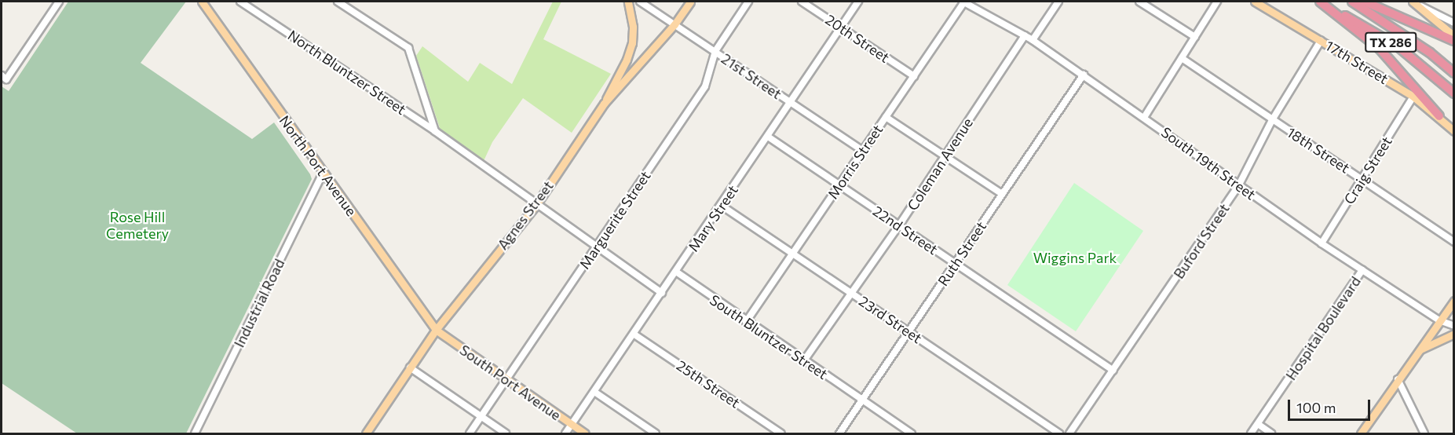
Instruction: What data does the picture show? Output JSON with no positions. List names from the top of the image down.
{
  "streets": {
    "highway": ["TX 286"],
    "main road": [
      "17th Street",
      "North Port Avenue",
      "Agnes Street",
      "South Port Avenue"
    ],
    "street": [
      "20th Street",
      "North Bluntzer Street",
      "21st Street",
      "18th Street",
      "Morris Street",
      "South 19th Street",
      "Coleman Avenue",
      "Craig Street",
      "Mary Street",
      "Marguerite Street",
      "22nd Street",
      "Buford Street",
      "Ruth Street",
      "Industrial Road",
      "23rd Street",
      "Hospital Boulevard",
      "South Bluntzer Street",
      "25th Street"
    ]
  },
  "crossings": [
    ["20th Street", "Morris Street"],
    ["20th Street", "Mary Street"],
    ["17th Street", "Craig Street"],
    ["17th Street", "Buford Street"],
    ["North Bluntzer Street", "Agnes Street"],
    ["21st Street", "Morris Street"],
    ["21st Street", "Agnes Street"],
    ["21st Street", "Mary Street"],
    ["21st Street", "Marguerite Street"],
    ["18th Street", "Craig Street"],
    ["18th Street", "Buford Street"],
    ["Morris Street", "South 19th Street"],
    ["Morris Street", "22nd Street"],
    ["Morris Street", "23rd Street"],
    ["Morris Street", "South Bluntzer Street"],
    ["South 19th Street", "Coleman Avenue"],
    ["South 19th Street", "Craig Street"],
    ["South 19th Street", "Buford Street"],
    ["South 19th Street", "Ruth Street"],
    ["South 19th Street", "Hospital Boulevard"],
    ["Coleman Avenue", "22nd Street"],
    ["Coleman Avenue", "23rd Street"],
    ["Coleman Avenue", "South Bluntzer Street"],
    ["North Port Avenue", "Agnes Street"],
    ["North Port Avenue", "Industrial Road"],
    ["North Port Avenue", "South Port Avenue"],
    ["Agnes Street", "South Port Avenue"],
    ["Mary Street", "22nd Street"],
    ["Mary Street", "23rd Street"],
    ["Mary Street", "South Bluntzer Street"],
    ["Mary Street", "South Port Avenue"],
    ["Mary Street", "25th Street"],
    ["Marguerite Street", "South Port Avenue"],
    ["22nd Street", "Buford Street"],
    ["22nd Street", "Ruth Street"],
    ["Ruth Street", "23rd Street"],
    ["Ruth Street", "South Bluntzer Street"]
  ],
  "parks": ["Rose Hill Cemetery", "Wiggins Park"],
  "scale_bar": "100 m"
}
